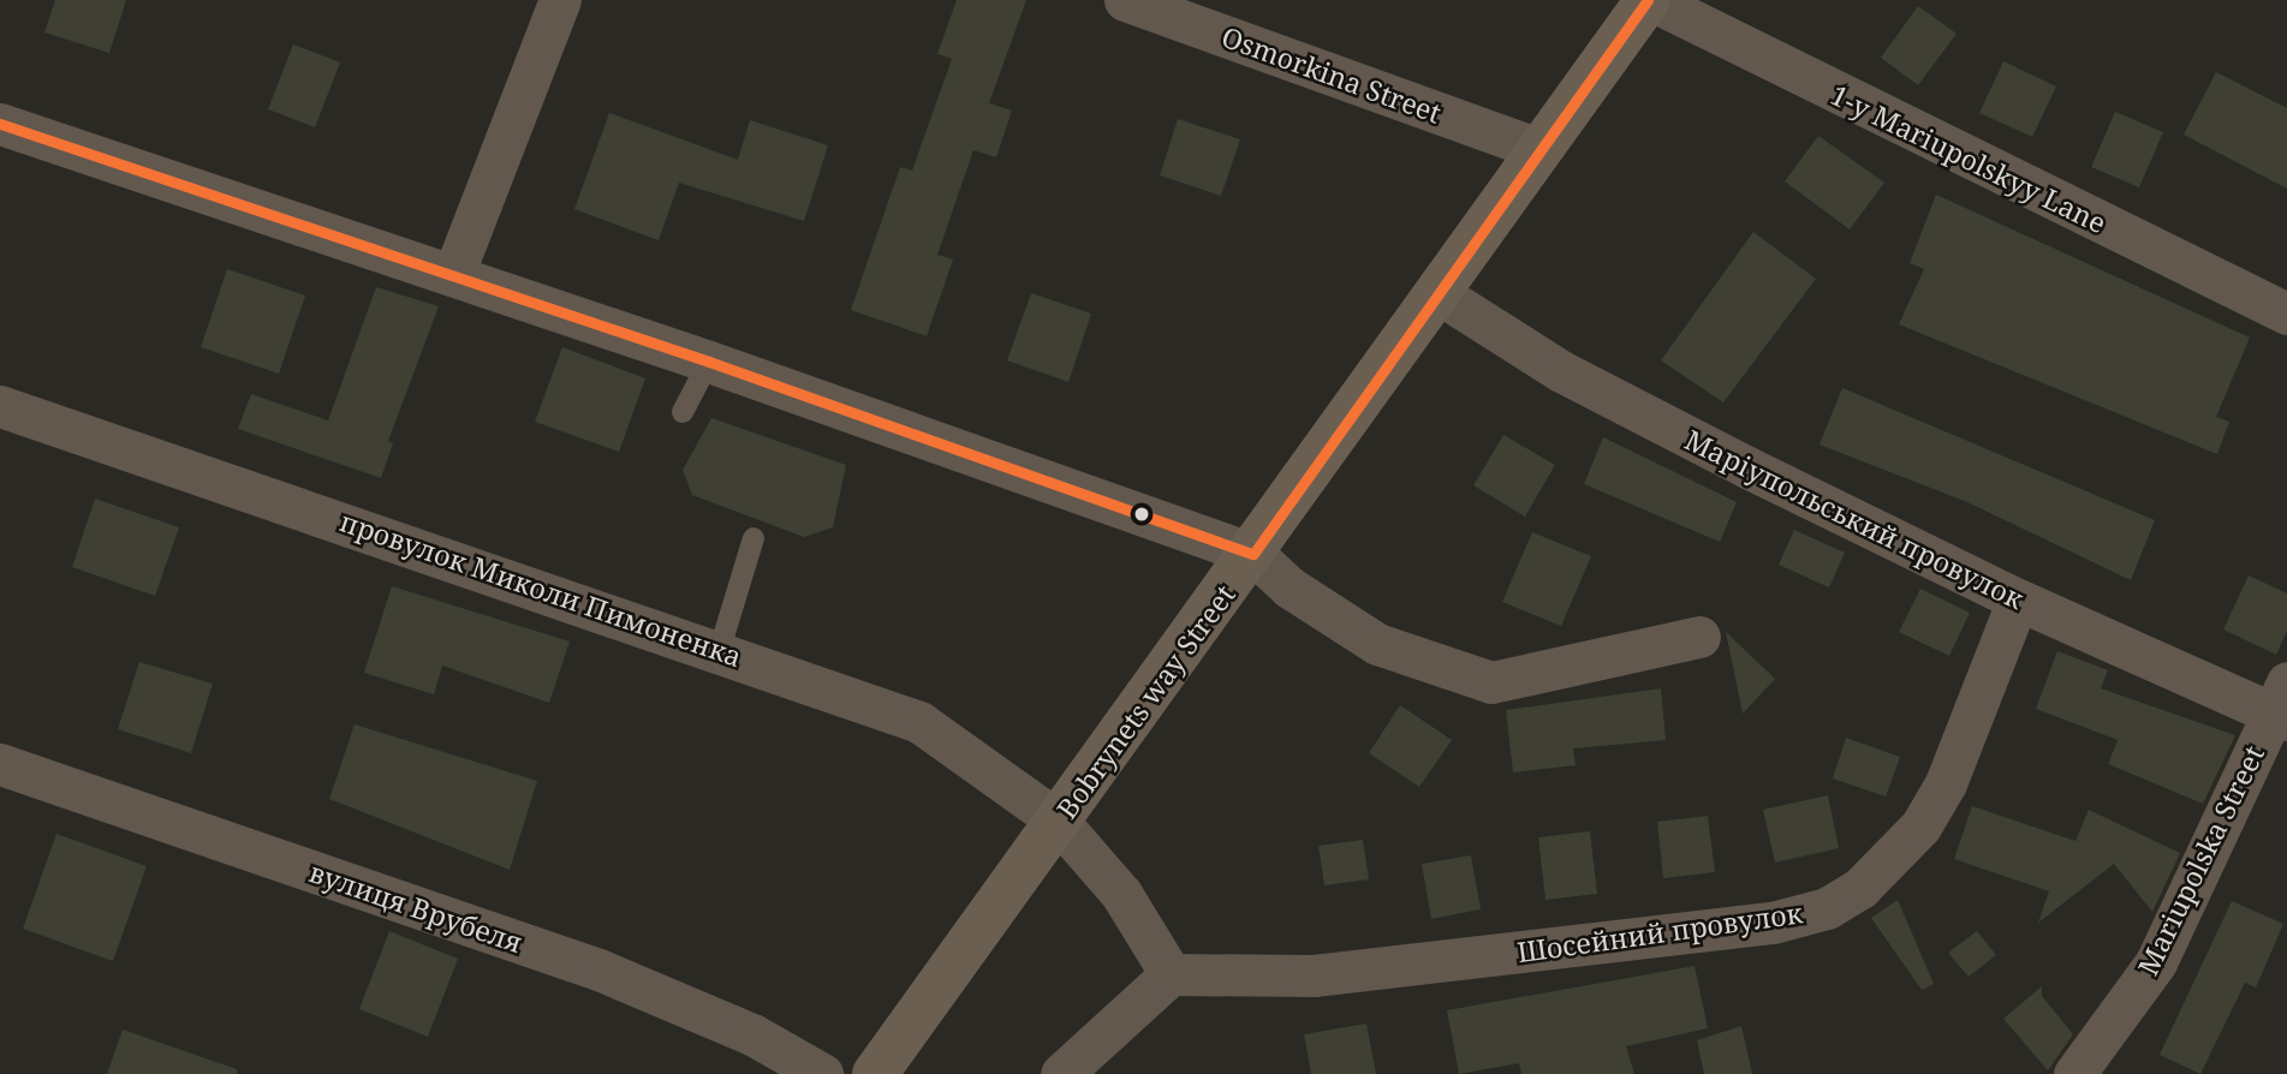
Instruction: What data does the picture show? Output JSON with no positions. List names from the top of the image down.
{
  "streets": {
    "main road": ["Bobrynets way Street"],
    "street": [
      "Osmorkina Street",
      "1-y Mariupolskyy Lane",
      "Маріупольський провулок",
      "провулок Миколи Пимоненка",
      "Mariupolska Street",
      "вулиця Врубеля",
      "Шосейний провулок"
    ]
  },
  "crossings": [
    ["Osmorkina Street", "Bobrynets way Street"],
    ["1-y Mariupolskyy Lane", "Bobrynets way Street"],
    ["Маріупольський провулок", "Bobrynets way Street"],
    ["Маріупольський провулок", "Mariupolska Street"],
    ["Маріупольський провулок", "Шосейний провулок"],
    ["провулок Миколи Пимоненка", "Bobrynets way Street"],
    ["провулок Миколи Пимоненка", "Шосейний провулок"]
  ]
}
